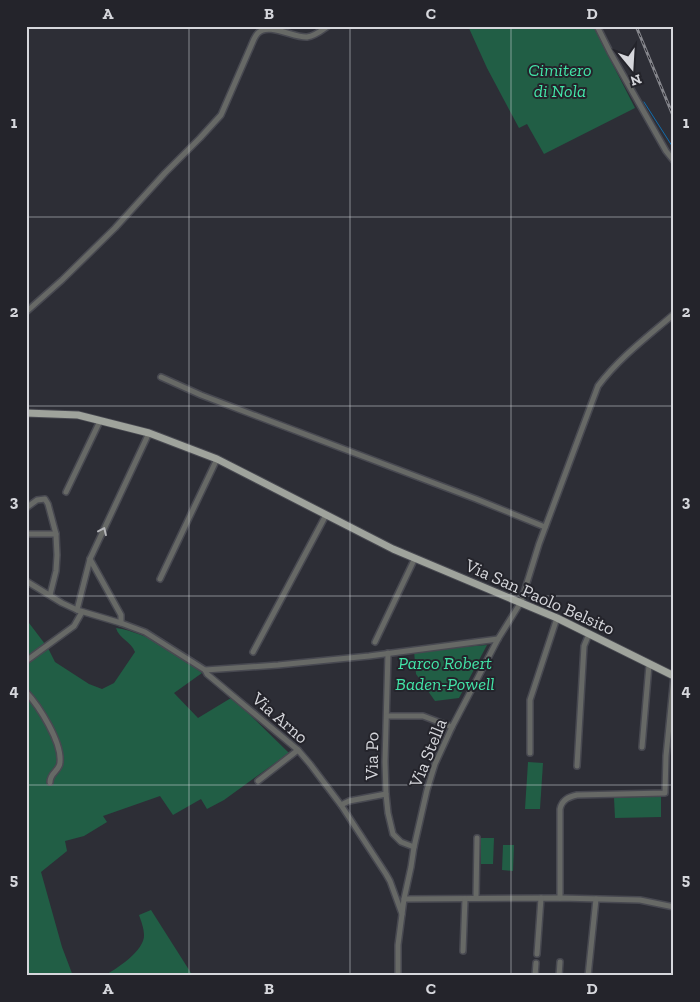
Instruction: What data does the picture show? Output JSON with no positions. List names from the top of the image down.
{
  "streets": {
    "main road": ["Via San Paolo Belsito"],
    "street": ["Via Arno", "Via Stella", "Via Po"]
  },
  "crossings": [
    ["Via San Paolo Belsito", "Via Stella"],
    ["Via Arno", "Via Stella"],
    ["Via Stella", "Via Po"]
  ],
  "parks": ["Cimitero di Nola", "Parco Robert Baden-Powell"],
  "north": "bottom",
  "grid": {
    "columns": [
      "A",
      "B",
      "C",
      "D"
    ],
    "rows": [
      "1",
      "2",
      "3",
      "4",
      "5"
    ]
  }
}
